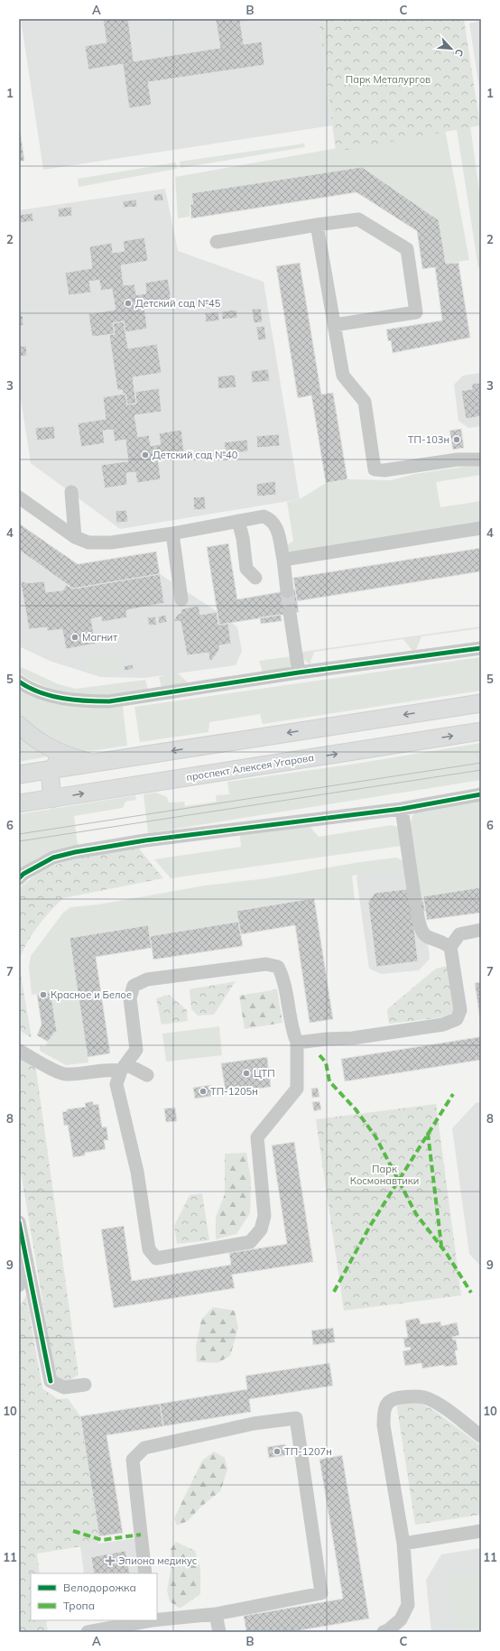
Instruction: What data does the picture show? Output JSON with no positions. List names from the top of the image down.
{
  "streets": {
    "main road": ["проспект Алексея Угарова"]
  },
  "parks": ["Парк Металургов", "Парк Космонавтики"],
  "places": {
    "other": [
      "Детский сад №45",
      "ТП-103н",
      "Детский сад №40",
      "Магнит",
      "Красное и Белое",
      "ЦТП",
      "ТП-1205н",
      "ТП-1207н"
    ],
    "health": ["Эпиона медикус"]
  },
  "legend": ["Велодорожка", "Тропа"],
  "north": "bottom right",
  "grid": {
    "columns": ["A", "B", "C"],
    "rows": [
      "1",
      "2",
      "3",
      "4",
      "5",
      "6",
      "7",
      "8",
      "9",
      "10",
      "11"
    ]
  }
}
